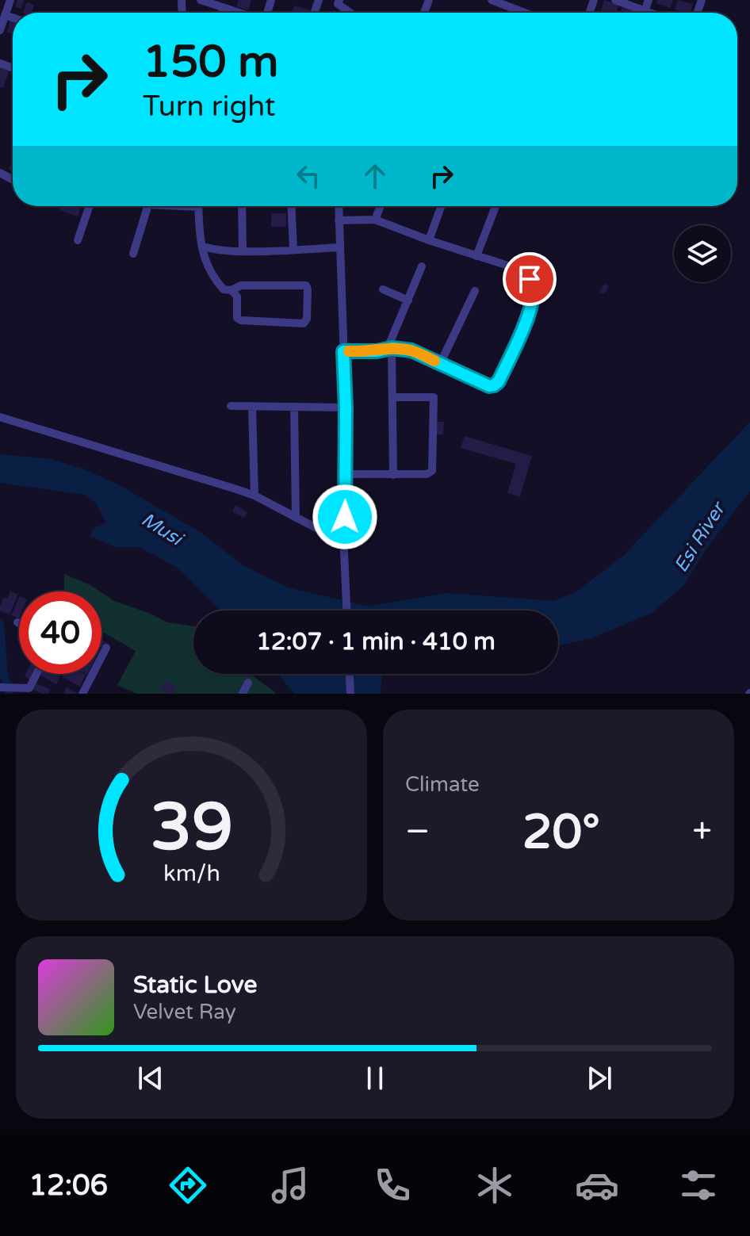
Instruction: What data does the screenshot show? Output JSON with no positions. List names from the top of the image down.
{
  "water": ["Musi", "Esi River"],
  "page": {
    "turn": ["150 m", "Turn right"],
    "limit": "40",
    "trip": "12:07 · 1 min · 410 m",
    "tile": "Climate",
    "heat": ["−", "20°", "+"],
    "song": ["Static Love", "Velvet Ray"],
    "tabs": "12:06",
    "gauge": ["39", "km/h"]
  }
}
